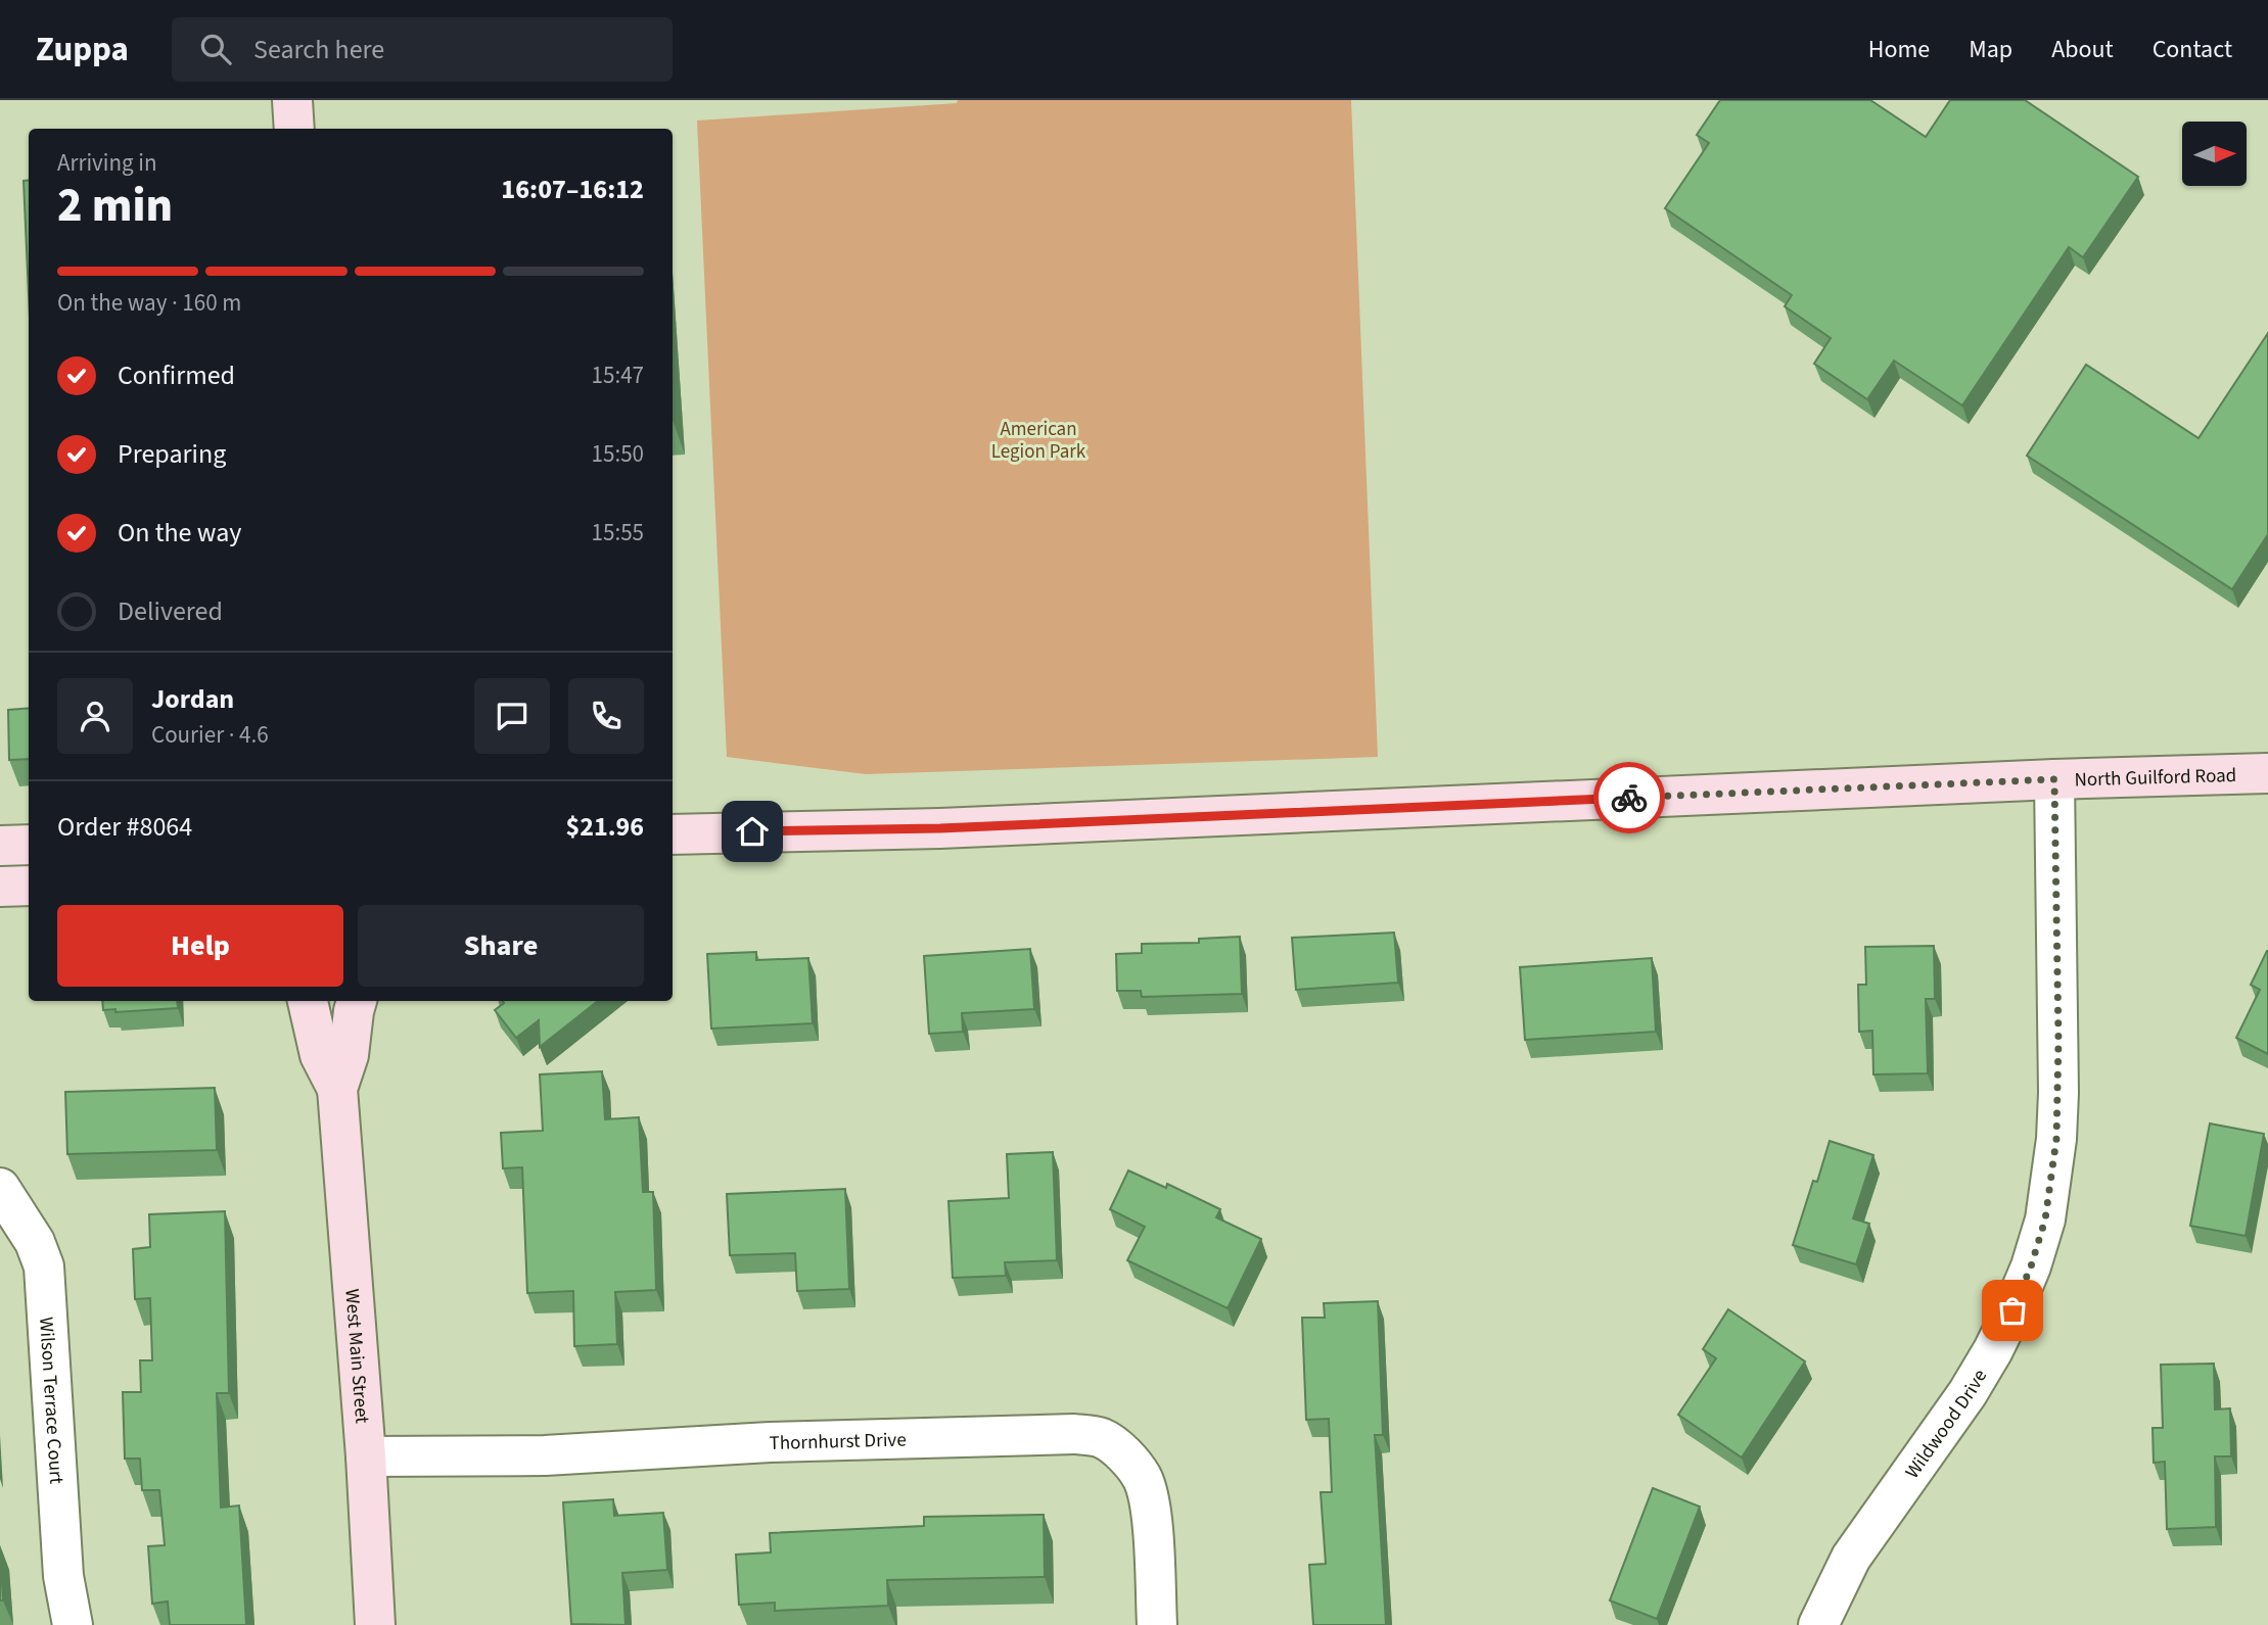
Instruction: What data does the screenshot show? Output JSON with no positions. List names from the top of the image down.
{
  "streets": {
    "street": [
      "North Guilford Road",
      "West Main Street",
      "Wilson Terrace Court",
      "Wildwood Drive",
      "Thornhurst Drive"
    ]
  },
  "crossings": [
    ["North Guilford Road", "Wildwood Drive"],
    ["West Main Street", "Thornhurst Drive"]
  ],
  "parks": ["American Legion Park"],
  "north": "right",
  "page": {
    "header": "Zuppa",
    "search": "Search here",
    "nav": [
      "Home",
      "Map",
      "About",
      "Contact"
    ],
    "heading": ["2 min", "Arriving in", "16:07–16:12"],
    "panel": [
      "Jordan",
      "Courier · 4.6",
      "Order #8064",
      "$21.96"
    ],
    "bar": "On the way · 160 m",
    "list": [
      ["Confirmed", "15:47"],
      ["Preparing", "15:50"],
      ["On the way", "15:55"],
      "Delivered"
    ],
    "buttons": ["Help", "Share"]
  }
}
